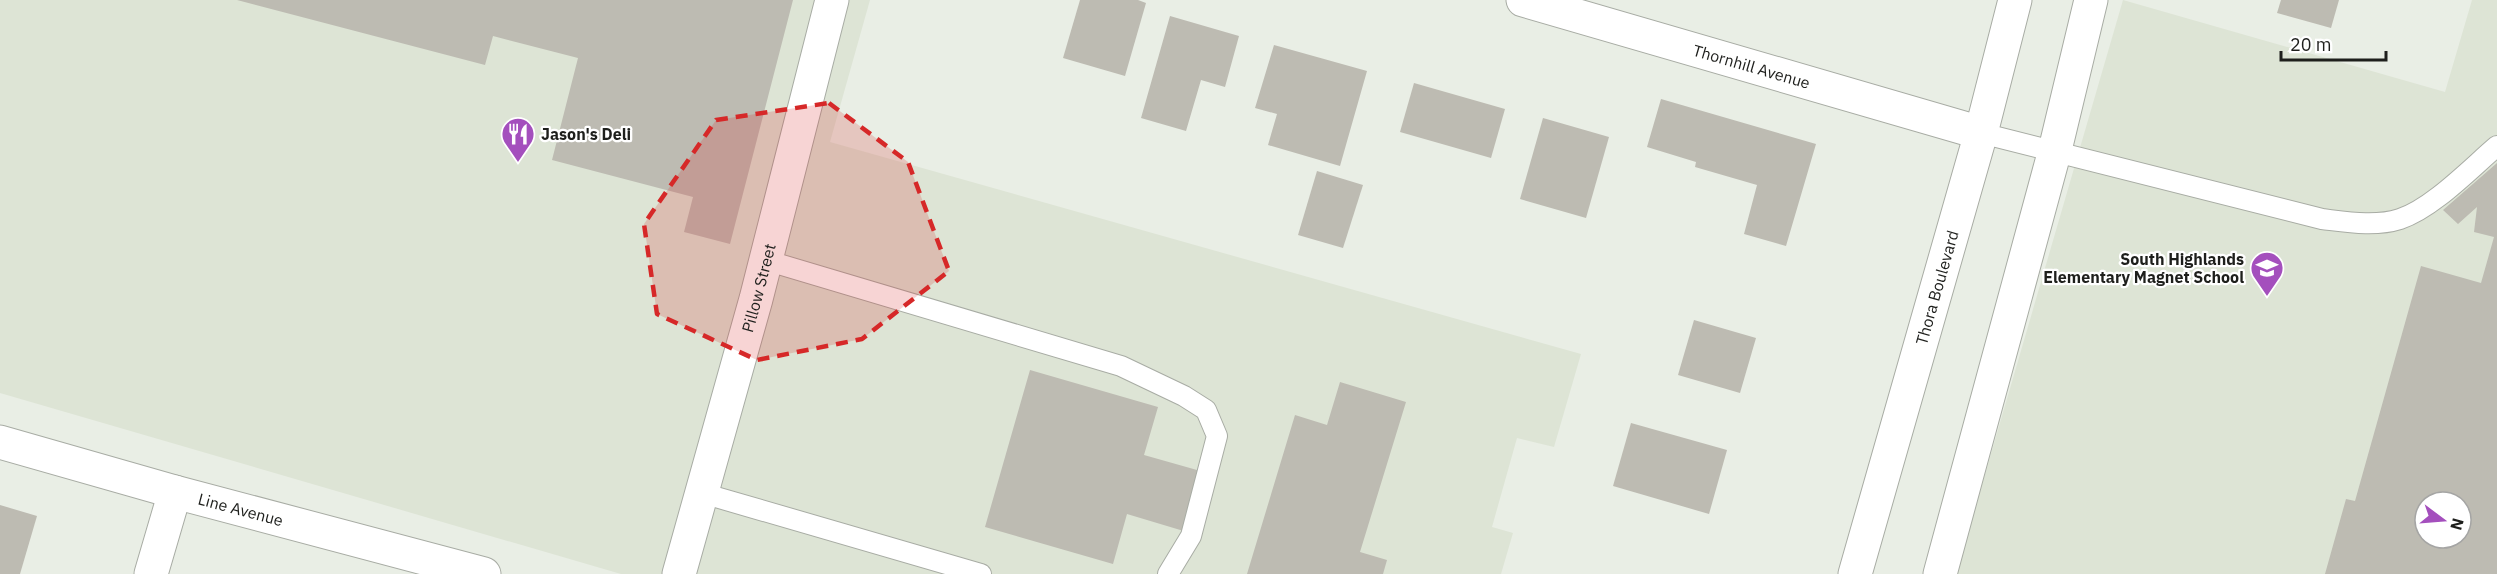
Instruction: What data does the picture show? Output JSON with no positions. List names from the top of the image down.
{
  "streets": {
    "street": [
      "Thornhill Avenue",
      "Pillow Street",
      "Thora Boulevard",
      "Line Avenue"
    ]
  },
  "crossings": [
    ["Thornhill Avenue", "Thora Boulevard"]
  ],
  "places": {
    "restaurant": ["Jason's Deli"],
    "school or university": ["South Highlands Elementary Magnet School"]
  },
  "scale_bar": "20 m",
  "north": "right"
}
